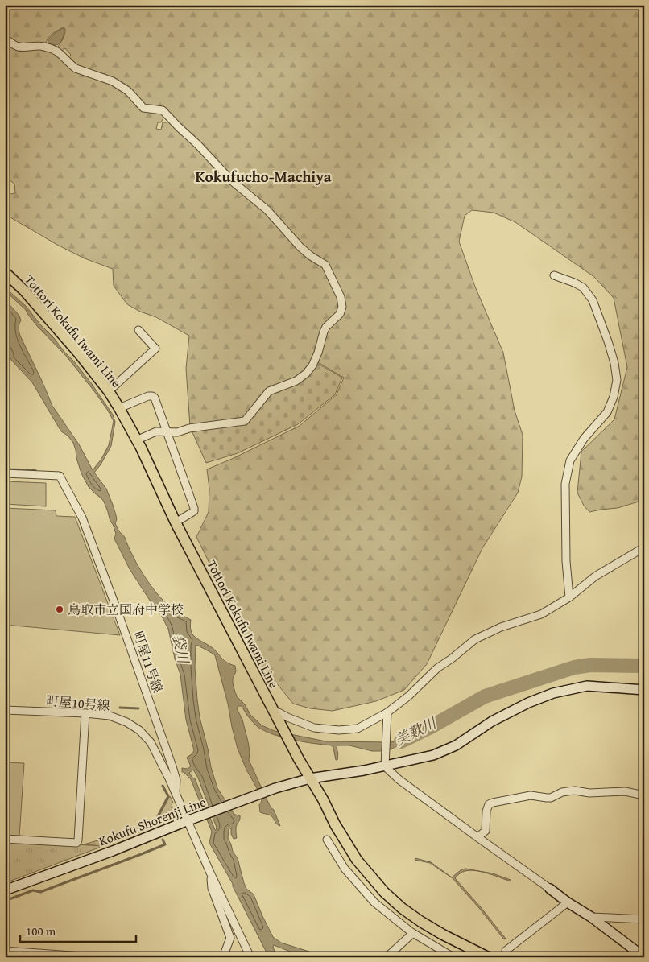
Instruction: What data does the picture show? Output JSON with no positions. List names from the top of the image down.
{
  "streets": {
    "main road": ["Tottori Kokufu Iwami Line"],
    "street": ["町屋11号線", "町屋10号線", "Kokufu Shorenji Line"]
  },
  "crossings": [
    ["Tottori Kokufu Iwami Line", "Kokufu Shorenji Line"],
    ["町屋11号線", "町屋10号線"],
    ["町屋10号線", "Kokufu Shorenji Line"]
  ],
  "districts": ["Kokufucho-Machiya"],
  "water": ["袋川", "美歎川"],
  "places": ["鳥取市立国府中学校"],
  "scale_bar": "100 m"
}
